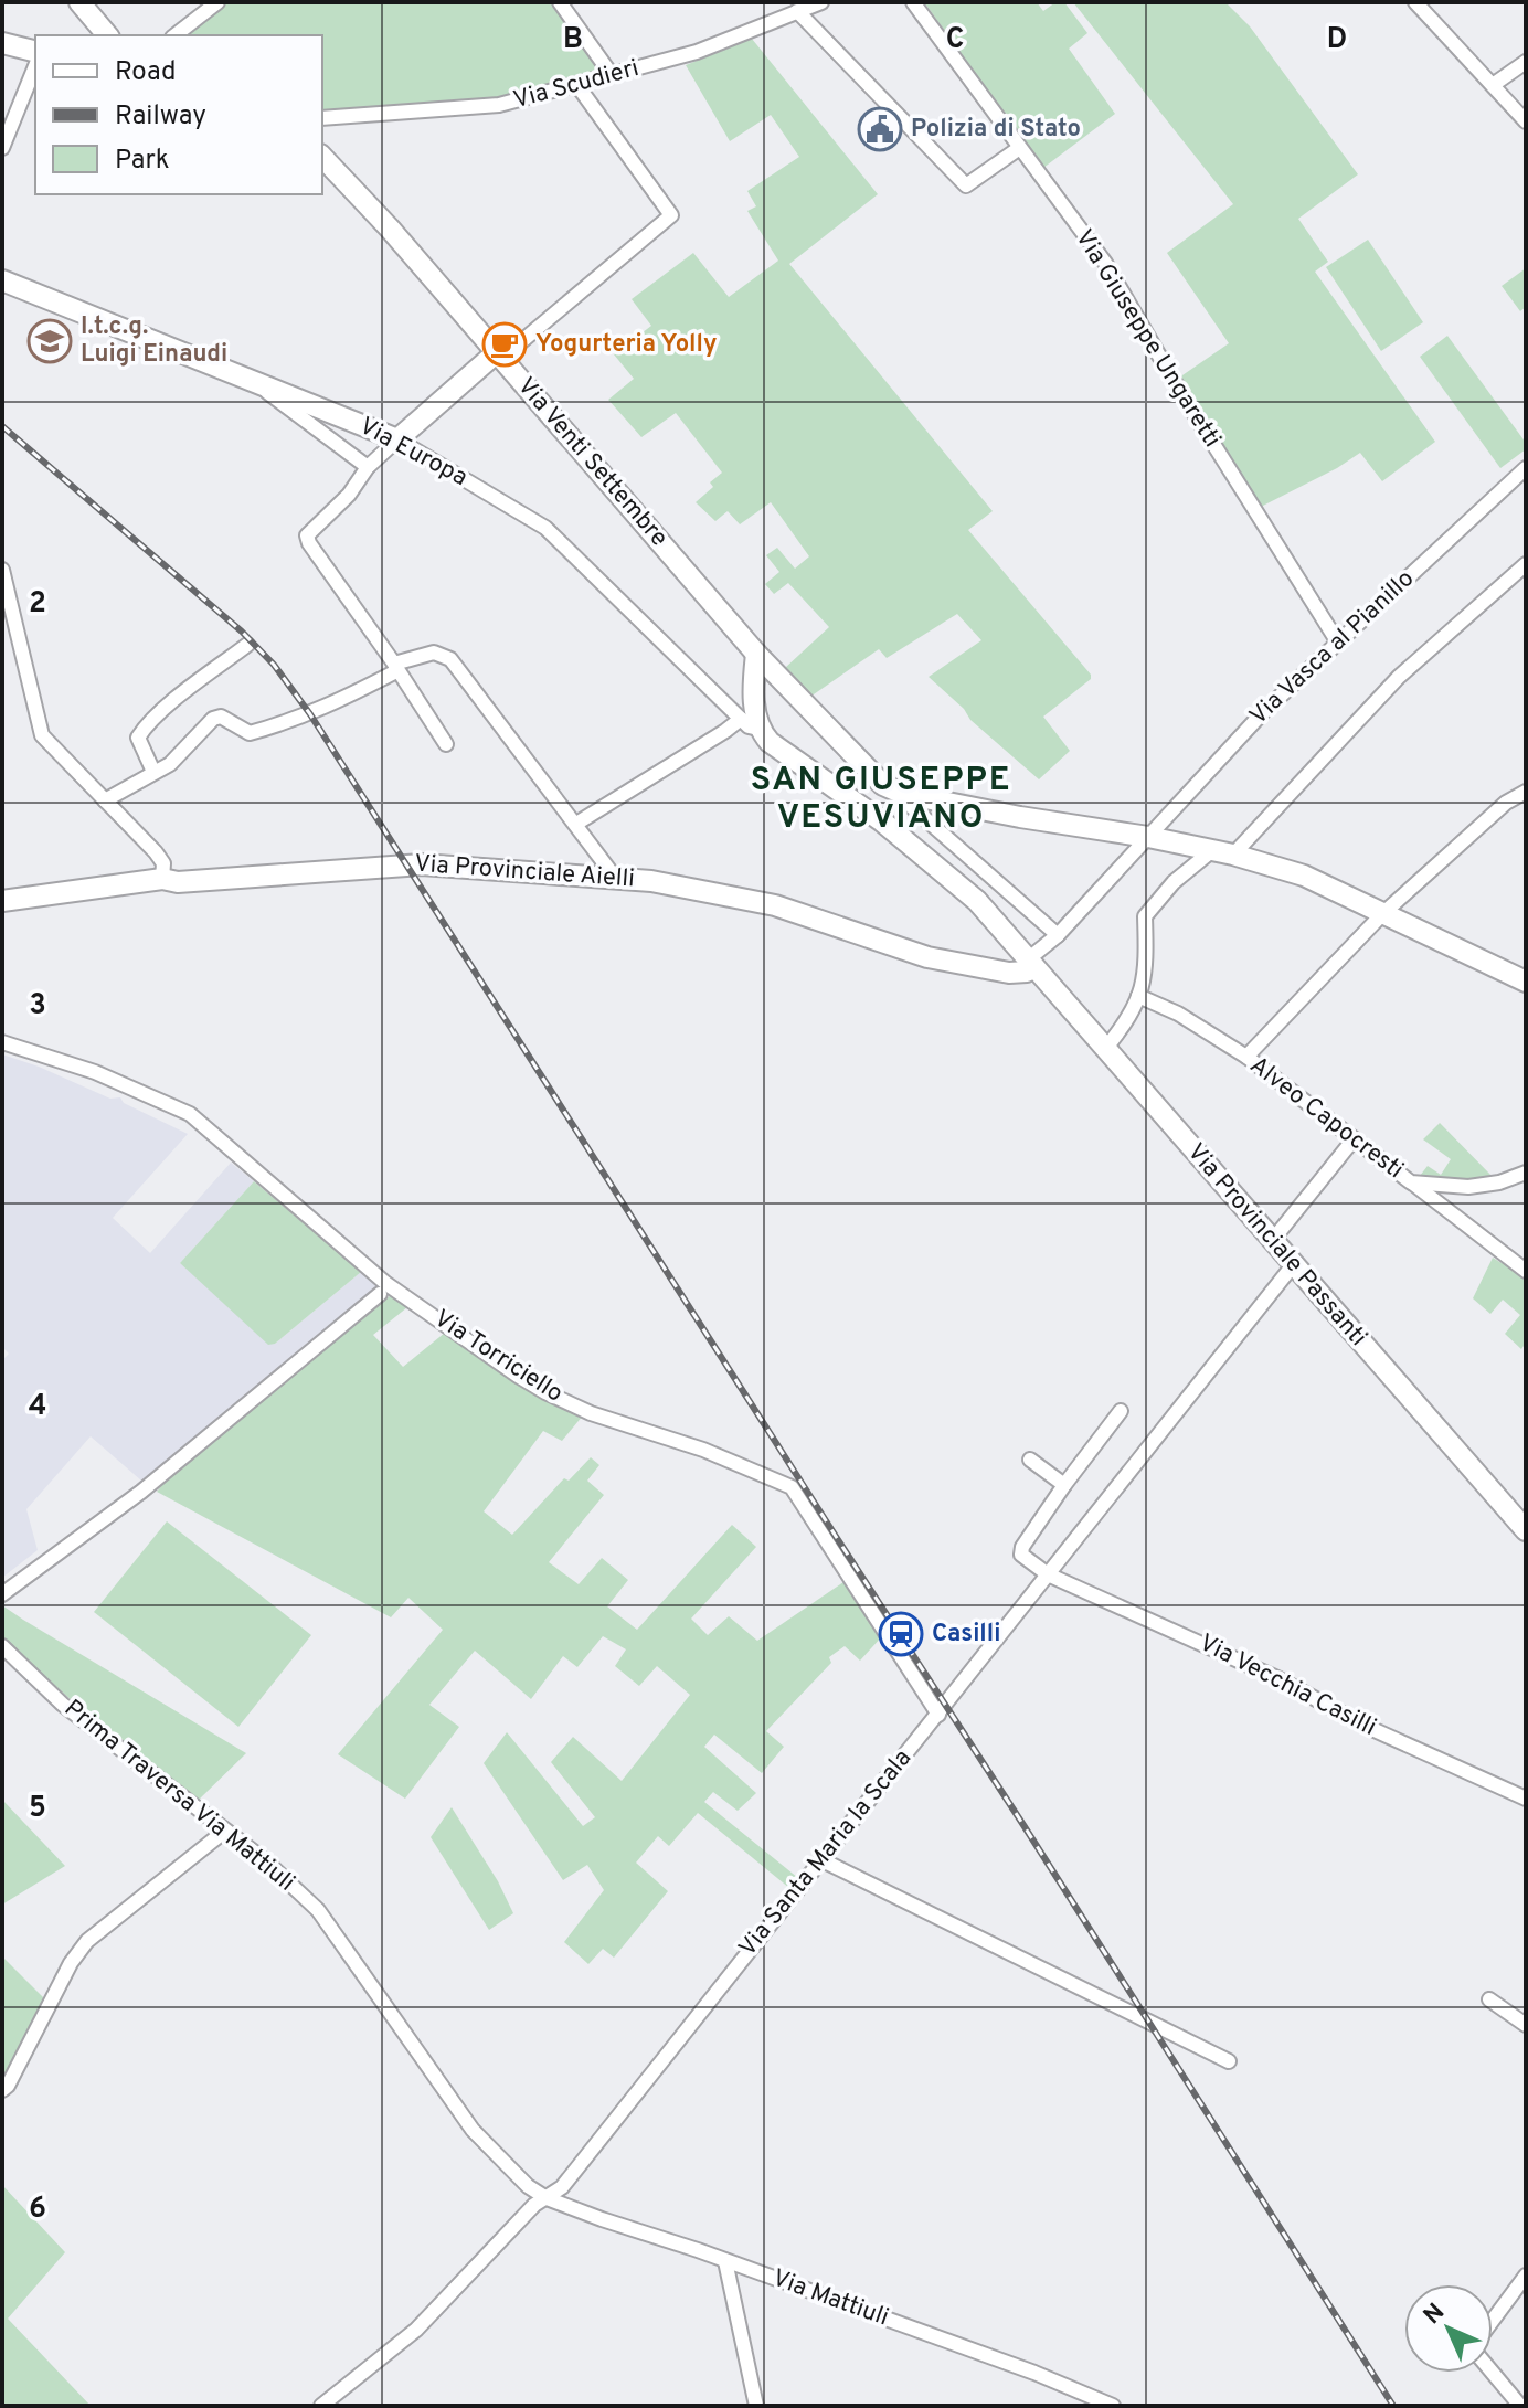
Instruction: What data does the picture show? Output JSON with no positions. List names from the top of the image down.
{
  "streets": {
    "main road": [
      "Via Europa",
      "Via Venti Settembre",
      "Via Provinciale Aielli",
      "Via Provinciale Passanti"
    ],
    "street": [
      "Via Scudieri",
      "Via Giuseppe Ungaretti",
      "Via Vasca al Pianillo",
      "Alveo Capocresti",
      "Via Torriciello",
      "Via Vecchia Casilli",
      "Prima Traversa Via Mattiuli",
      "Via Santa Maria la Scala",
      "Via Mattiuli"
    ]
  },
  "crossings": [
    ["Via Giuseppe Ungaretti", "Via Vasca al Pianillo"],
    ["Via Europa", "Via Provinciale Passanti"],
    ["Via Vasca al Pianillo", "Via Provinciale Aielli"],
    ["Via Vasca al Pianillo", "Via Provinciale Passanti"],
    ["Via Provinciale Aielli", "Via Provinciale Passanti"],
    ["Via Provinciale Passanti", "Via Santa Maria la Scala"],
    ["Via Torriciello", "Via Santa Maria la Scala"],
    ["Via Vecchia Casilli", "Via Santa Maria la Scala"],
    ["Prima Traversa Via Mattiuli", "Via Santa Maria la Scala"],
    ["Prima Traversa Via Mattiuli", "Via Mattiuli"],
    ["Via Santa Maria la Scala", "Via Mattiuli"]
  ],
  "districts": ["SAN GIUSEPPE VESUVIANO"],
  "places": {
    "public building": ["Polizia di Stato"],
    "school or university": ["I.t.c.g. Luigi Einaudi"],
    "cafe": ["Yogurteria Yolly"],
    "station": ["Casilli"]
  },
  "legend": ["Road", "Railway", "Park"],
  "north": "top left",
  "grid": {
    "columns": ["B", "C", "D"],
    "rows": [
      "2",
      "3",
      "4",
      "5",
      "6"
    ]
  }
}
